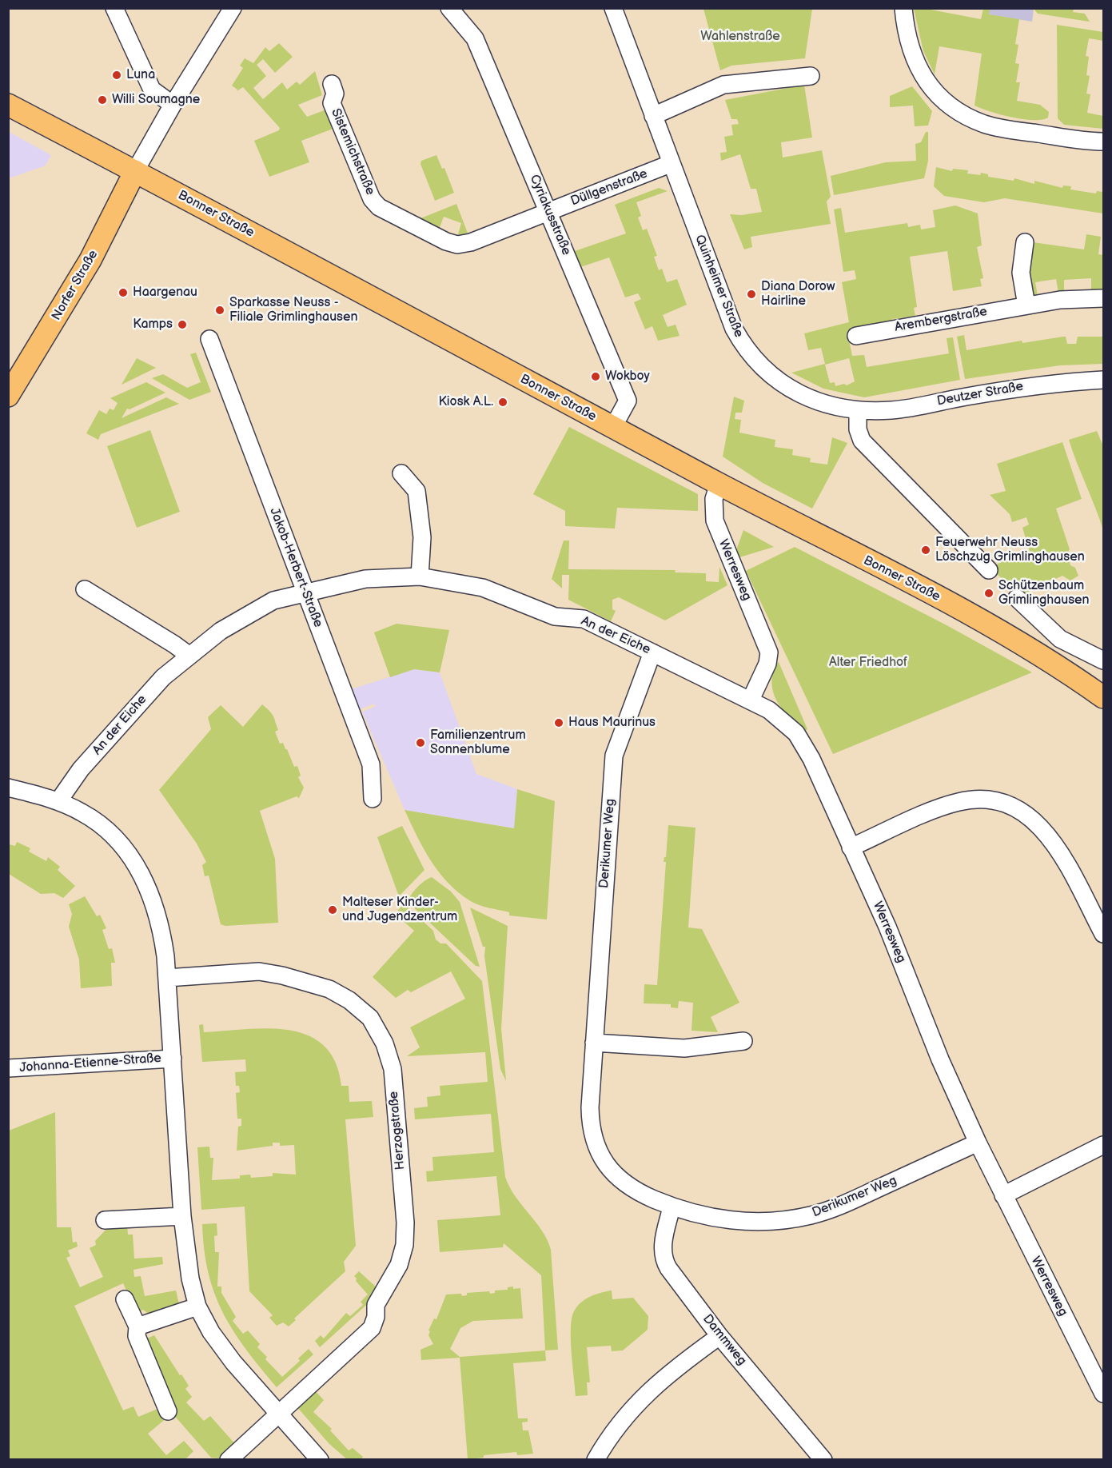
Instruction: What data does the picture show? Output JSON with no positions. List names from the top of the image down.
{
  "streets": {
    "main road": ["Bonner Straße", "Norfer Straße"],
    "street": [
      "Sistemichstraße",
      "Düllgenstraße",
      "Cyriakusstraße",
      "Quinheimer Straße",
      "Arembergstraße",
      "Deutzer Straße",
      "Jakob-Herbert-Straße",
      "Werresweg",
      "An der Eiche",
      "Derikumer Weg",
      "Johanna-Etienne-Straße",
      "Herzogstraße",
      "Dammweg"
    ]
  },
  "crossings": [
    ["Sistemichstraße", "Düllgenstraße"],
    ["Sistemichstraße", "Cyriakusstraße"],
    ["Düllgenstraße", "Cyriakusstraße"],
    ["Düllgenstraße", "Quinheimer Straße"],
    ["Bonner Straße", "Cyriakusstraße"],
    ["Bonner Straße", "Norfer Straße"],
    ["Bonner Straße", "Werresweg"],
    ["Quinheimer Straße", "Deutzer Straße"],
    ["Jakob-Herbert-Straße", "An der Eiche"],
    ["Werresweg", "An der Eiche"],
    ["Werresweg", "Derikumer Weg"],
    ["An der Eiche", "Derikumer Weg"],
    ["An der Eiche", "Johanna-Etienne-Straße"],
    ["Derikumer Weg", "Dammweg"],
    ["Johanna-Etienne-Straße", "Herzogstraße"]
  ],
  "parks": ["Wahlenstraße", "Alter Friedhof"],
  "places": [
    "Luna",
    "Willi Soumagne",
    "Haargenau",
    "Diana Dorow Hairline",
    "Sparkasse Neuss - Filiale Grimlinghausen",
    "Kamps",
    "Wokboy",
    "Kiosk A.L.",
    "Feuerwehr Neuss Löschzug Grimlinghausen",
    "Schützenbaum Grimlinghausen",
    "Haus Maurinus",
    "Familienzentrum Sonnenblume",
    "Malteser Kinder- und Jugendzentrum"
  ]
}
